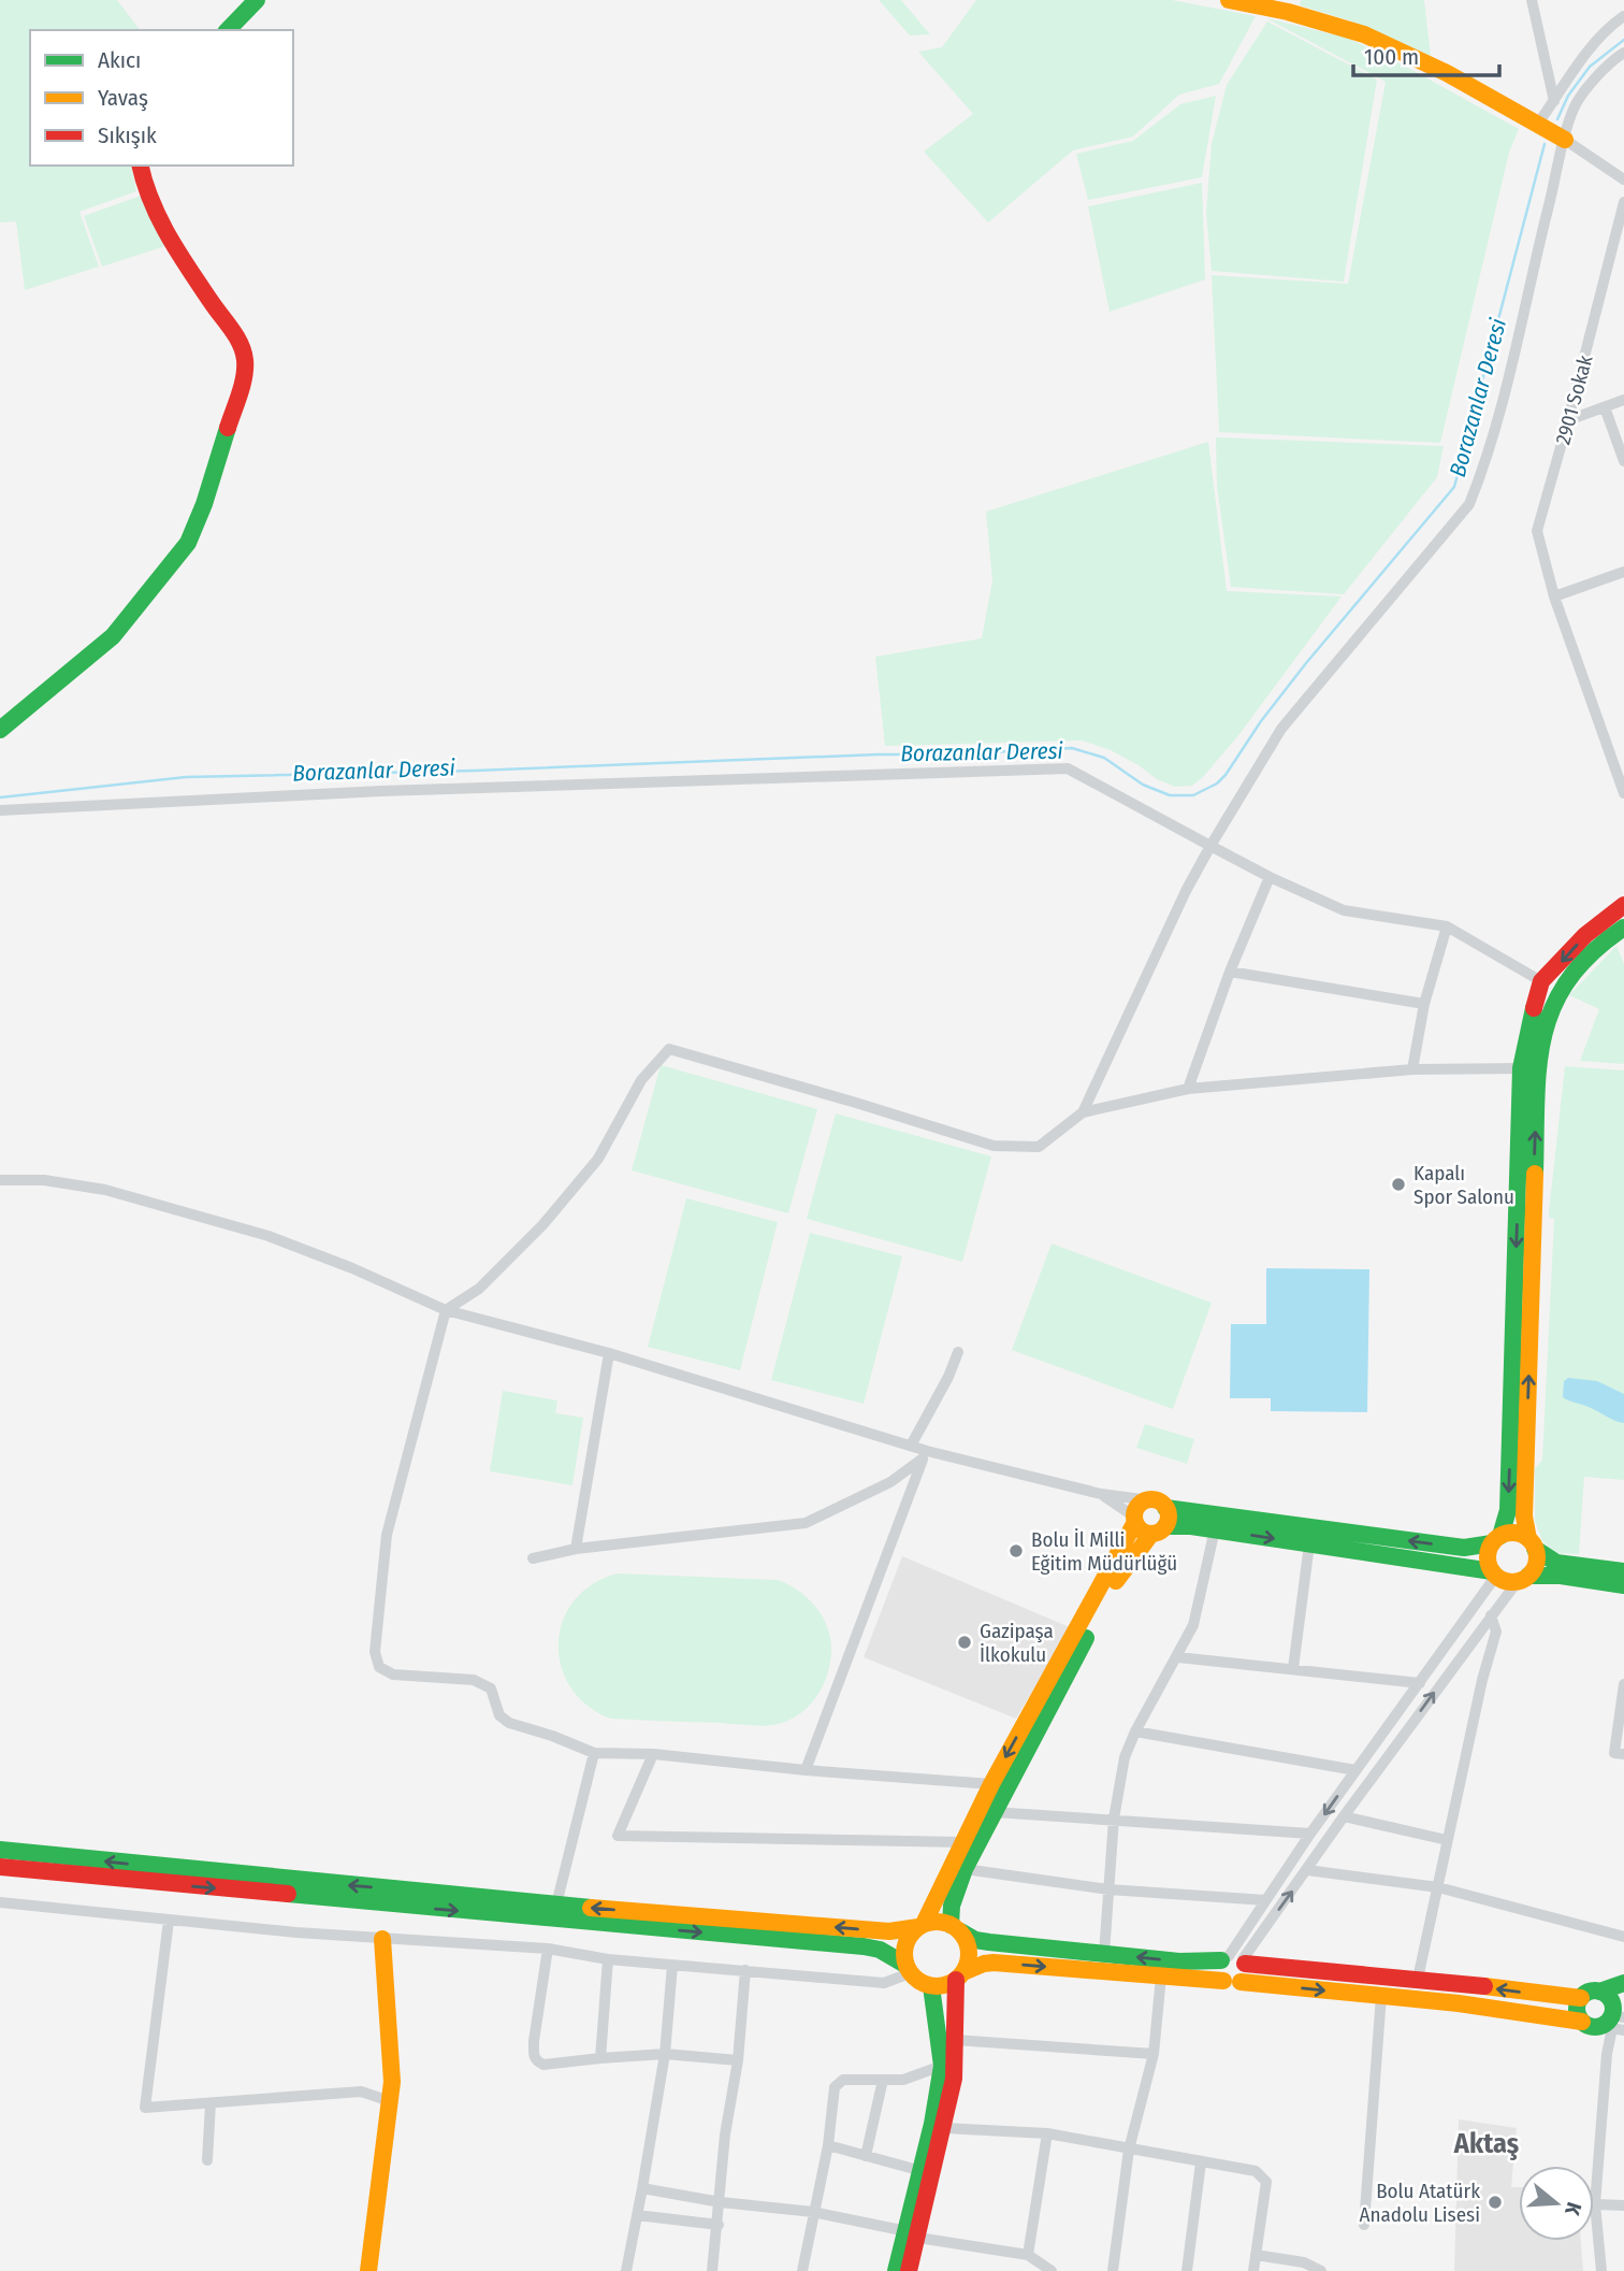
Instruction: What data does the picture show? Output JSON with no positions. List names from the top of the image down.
{
  "streets": {
    "street": ["2901 Sokak"]
  },
  "districts": ["Aktaş"],
  "water": ["Borazanlar Deresi"],
  "places": [
    "Kapalı Spor Salonu",
    "Bolu İl Milli Eğitim Müdürlüğü",
    "Gazipaşa İlkokulu",
    "Bolu Atatürk Anadolu Lisesi"
  ],
  "legend": ["Akıcı", "Yavaş", "Sıkışık"],
  "scale_bar": "100 m",
  "north": "right"
}
